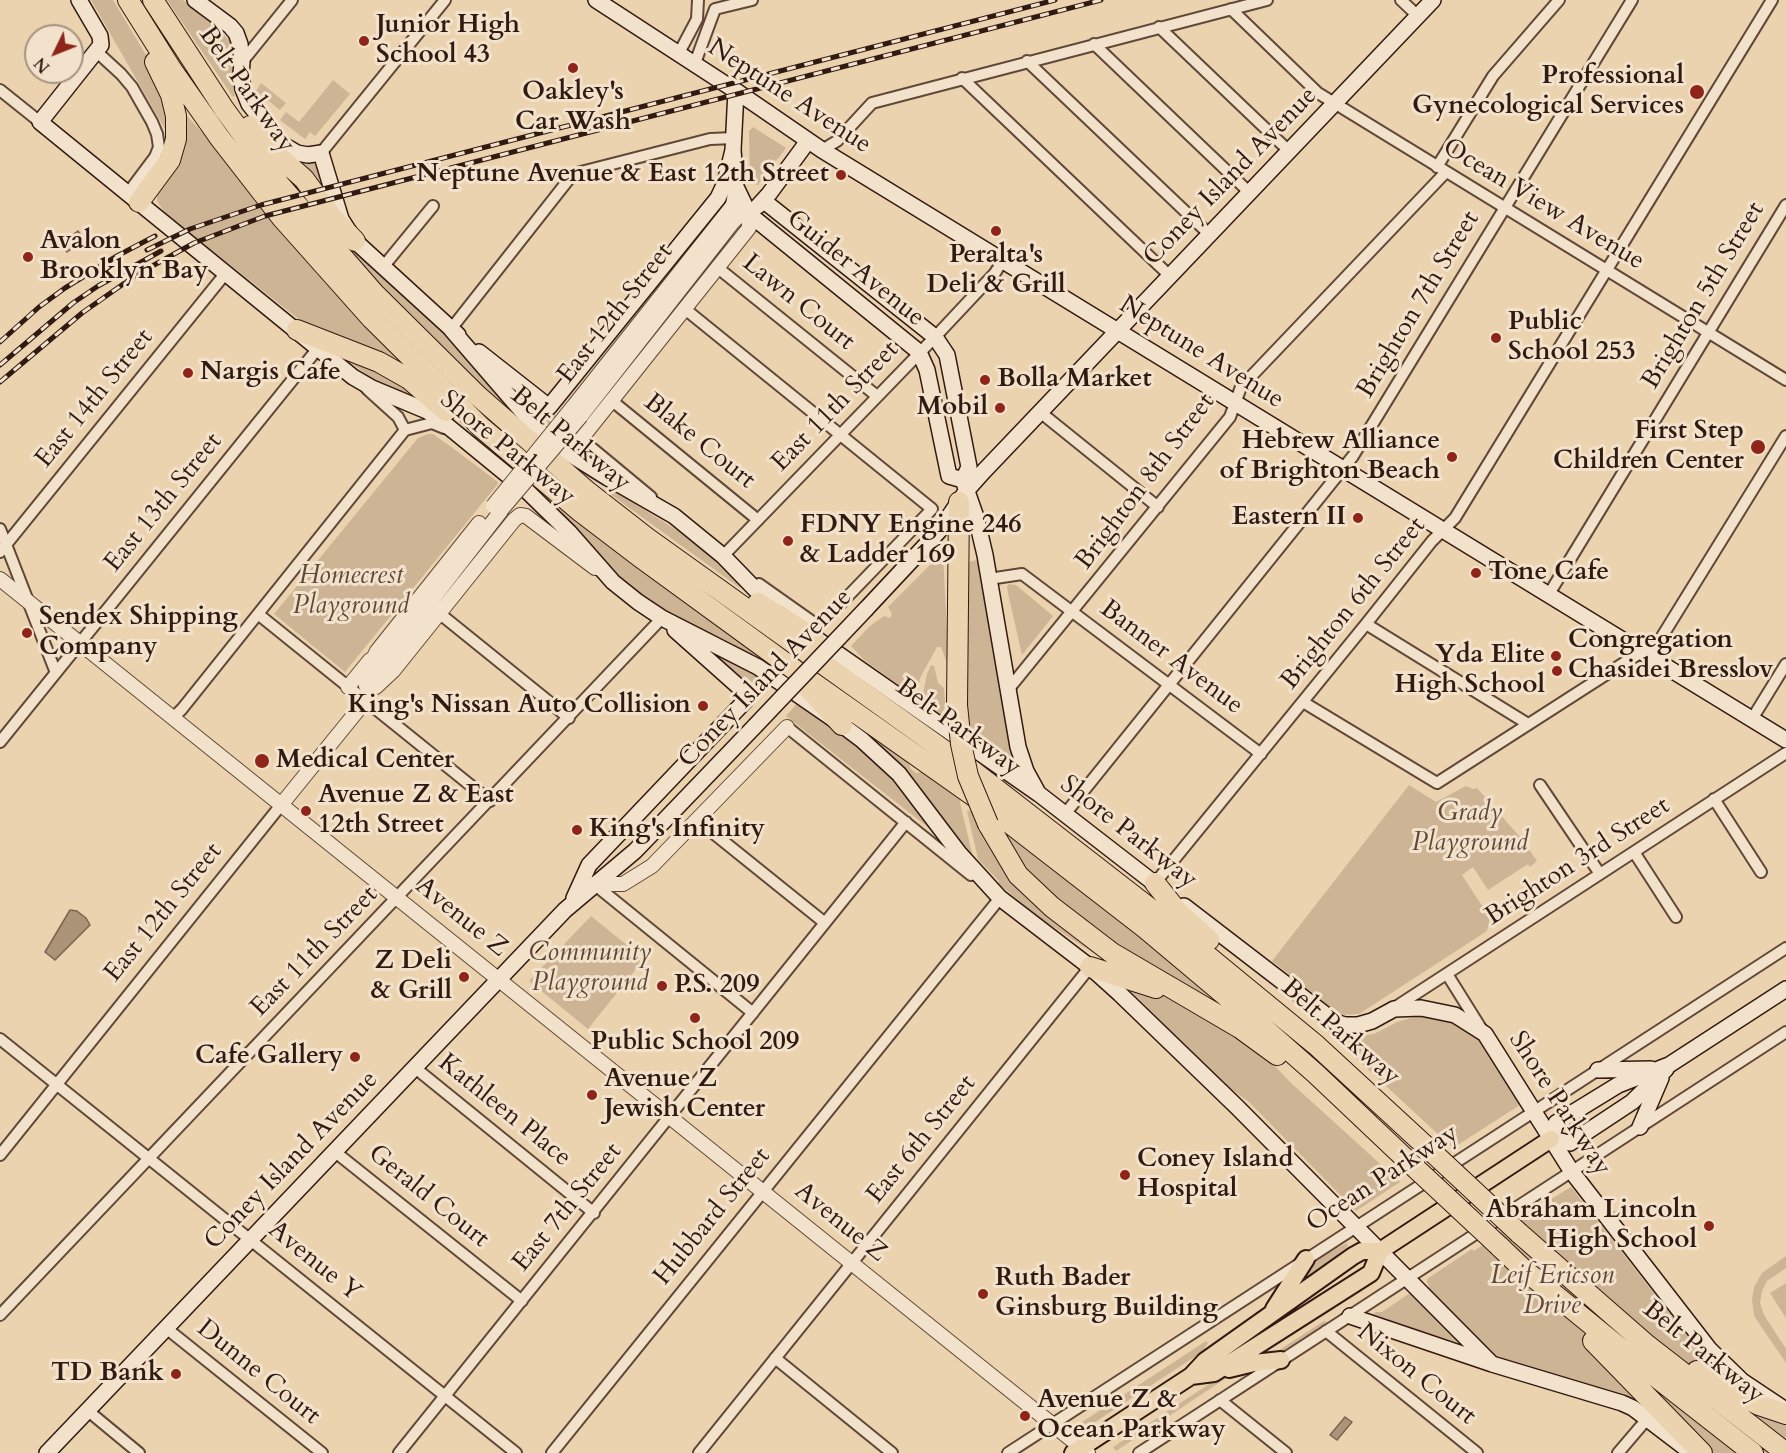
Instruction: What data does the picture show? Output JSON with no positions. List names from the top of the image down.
{
  "streets": {
    "highway": ["Belt Parkway"],
    "main road": [
      "Neptune Avenue",
      "Coney Island Avenue",
      "Guider Avenue",
      "East 12th Street",
      "Shore Parkway",
      "Ocean Parkway"
    ],
    "street": [
      "Ocean View Avenue",
      "Brighton 5th Street",
      "Lawn Court",
      "Brighton 7th Street",
      "East 14th Street",
      "East 11th Street",
      "Blake Court",
      "Brighton 8th Street",
      "East 13th Street",
      "Brighton 6th Street",
      "Banner Avenue",
      "Brighton 3rd Street",
      "Avenue Z",
      "Kathleen Place",
      "East 6th Street",
      "Gerald Court",
      "East 7th Street",
      "Hubbard Street",
      "Avenue Y",
      "Dunne Court",
      "Nixon Court"
    ]
  },
  "crossings": [
    ["Neptune Avenue", "Coney Island Avenue"],
    ["Neptune Avenue", "Guider Avenue"],
    ["Neptune Avenue", "Brighton 5th Street"],
    ["Neptune Avenue", "Brighton 7th Street"],
    ["Neptune Avenue", "East 12th Street"],
    ["Neptune Avenue", "East 11th Street"],
    ["Neptune Avenue", "Brighton 8th Street"],
    ["Neptune Avenue", "Brighton 6th Street"],
    ["Coney Island Avenue", "Ocean View Avenue"],
    ["Coney Island Avenue", "Guider Avenue"],
    ["Coney Island Avenue", "East 11th Street"],
    ["Coney Island Avenue", "Shore Parkway"],
    ["Coney Island Avenue", "Avenue Z"],
    ["Coney Island Avenue", "Kathleen Place"],
    ["Coney Island Avenue", "Gerald Court"],
    ["Coney Island Avenue", "Avenue Y"],
    ["Coney Island Avenue", "Dunne Court"],
    ["Ocean View Avenue", "Brighton 5th Street"],
    ["Ocean View Avenue", "Brighton 7th Street"],
    ["Ocean View Avenue", "Brighton 8th Street"],
    ["Ocean View Avenue", "Brighton 6th Street"],
    ["Guider Avenue", "East 12th Street"],
    ["Guider Avenue", "East 11th Street"],
    ["Guider Avenue", "Shore Parkway"],
    ["Guider Avenue", "Brighton 8th Street"],
    ["Guider Avenue", "Banner Avenue"],
    ["Lawn Court", "East 12th Street"],
    ["Lawn Court", "East 11th Street"],
    ["Brighton 7th Street", "Shore Parkway"],
    ["Brighton 7th Street", "Banner Avenue"],
    ["East 12th Street", "Blake Court"],
    ["East 12th Street", "Shore Parkway"],
    ["East 12th Street", "Avenue Z"],
    ["East 12th Street", "Avenue Y"],
    ["East 14th Street", "Shore Parkway"],
    ["East 11th Street", "Blake Court"],
    ["East 11th Street", "Shore Parkway"],
    ["East 11th Street", "Avenue Z"],
    ["East 11th Street", "Avenue Y"],
    ["Shore Parkway", "East 13th Street"],
    ["Shore Parkway", "Brighton 6th Street"],
    ["Shore Parkway", "Brighton 3rd Street"],
    ["Shore Parkway", "East 6th Street"],
    ["Shore Parkway", "Ocean Parkway"],
    ["Shore Parkway", "East 7th Street"],
    ["Shore Parkway", "Hubbard Street"],
    ["Brighton 8th Street", "Banner Avenue"],
    ["East 13th Street", "Avenue Z"],
    ["Brighton 6th Street", "Banner Avenue"],
    ["Avenue Z", "East 6th Street"],
    ["Avenue Z", "Ocean Parkway"],
    ["Avenue Z", "East 7th Street"],
    ["Avenue Z", "Hubbard Street"],
    ["Kathleen Place", "East 7th Street"],
    ["Gerald Court", "East 7th Street"],
    ["East 7th Street", "Avenue Y"]
  ],
  "parks": [
    "Homecrest Playground",
    "Grady Playground",
    "Community Playground",
    "Leif Ericson Drive"
  ],
  "places": [
    "Junior High School 43",
    "Oakley's Car Wash",
    "Professional Gynecological Services",
    "Neptune Avenue & East 12th Street",
    "Peralta's Deli & Grill",
    "Avalon Brooklyn Bay",
    "Public School 253",
    "Nargis Cafe",
    "Bolla Market",
    "Mobil",
    "First Step Children Center",
    "Hebrew Alliance of Brighton Beach",
    "Eastern II",
    "FDNY Engine 246 & Ladder 169",
    "Tone Cafe",
    "Sendex Shipping Company",
    "Congregation Chasidei Bresslov",
    "Yda Elite High School",
    "King's Nissan Auto Collision",
    "Medical Center",
    "Avenue Z & East 12th Street",
    "King's Infinity",
    "Z Deli & Grill",
    "P.S. 209",
    "Public School 209",
    "Cafe Gallery",
    "Avenue Z Jewish Center",
    "Coney Island Hospital",
    "Abraham Lincoln High School",
    "Ruth Bader Ginsburg Building",
    "TD Bank",
    "Avenue Z & Ocean Parkway"
  ],
  "north": "bottom left"
}
